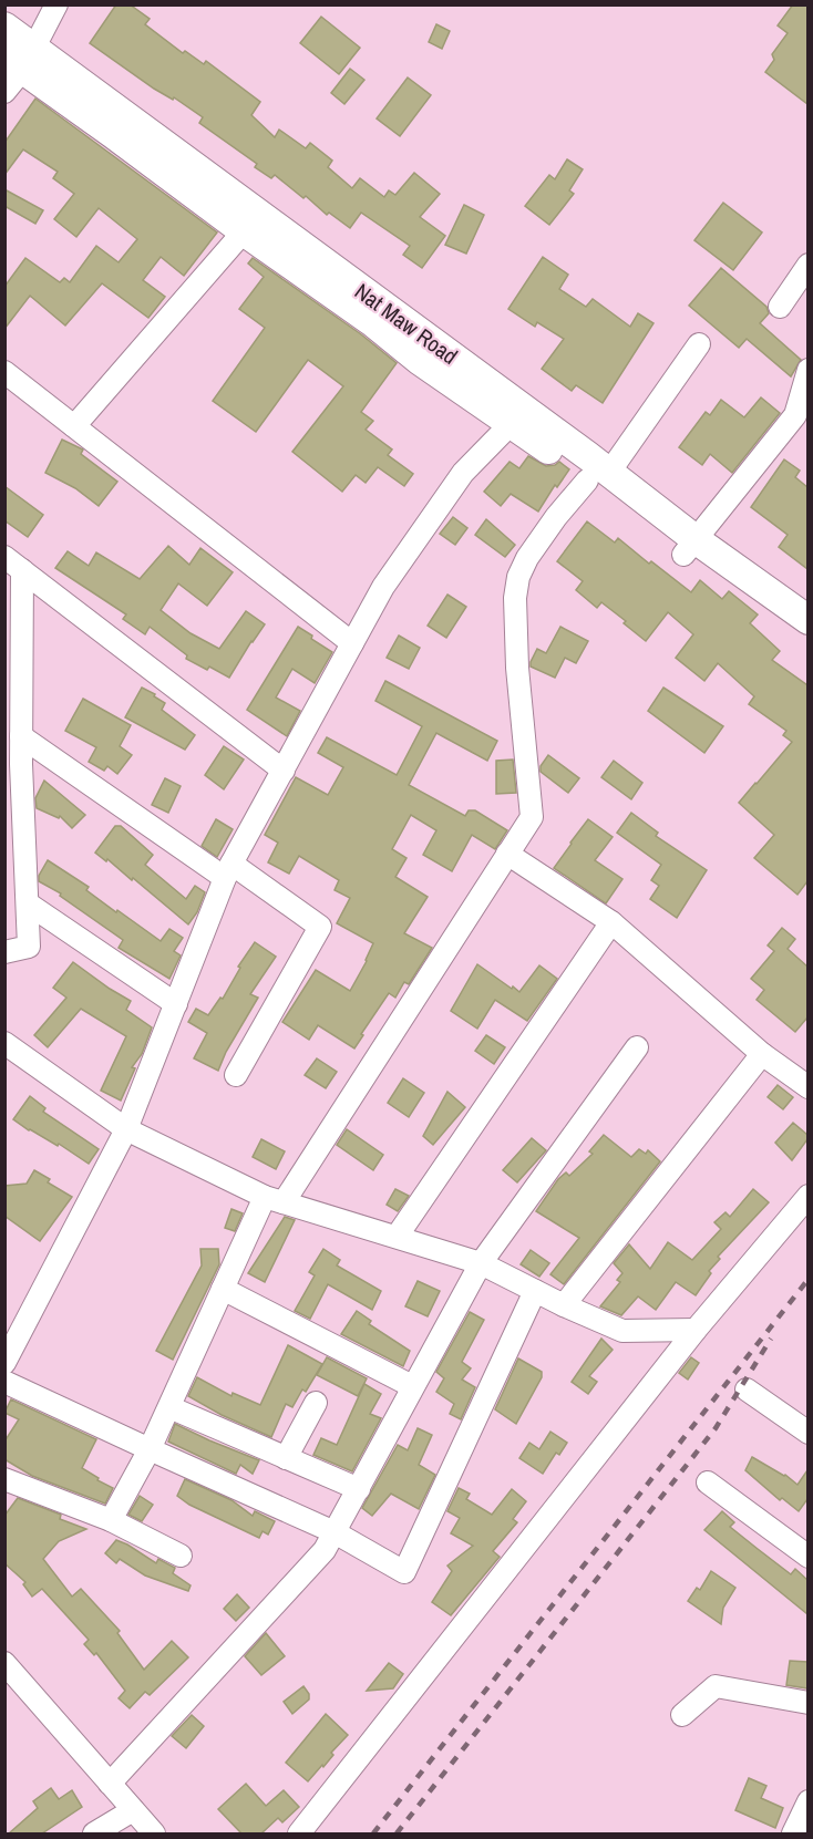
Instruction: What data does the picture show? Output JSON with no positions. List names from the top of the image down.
{
  "streets": {
    "main road": ["Nat Maw Road"]
  }
}
